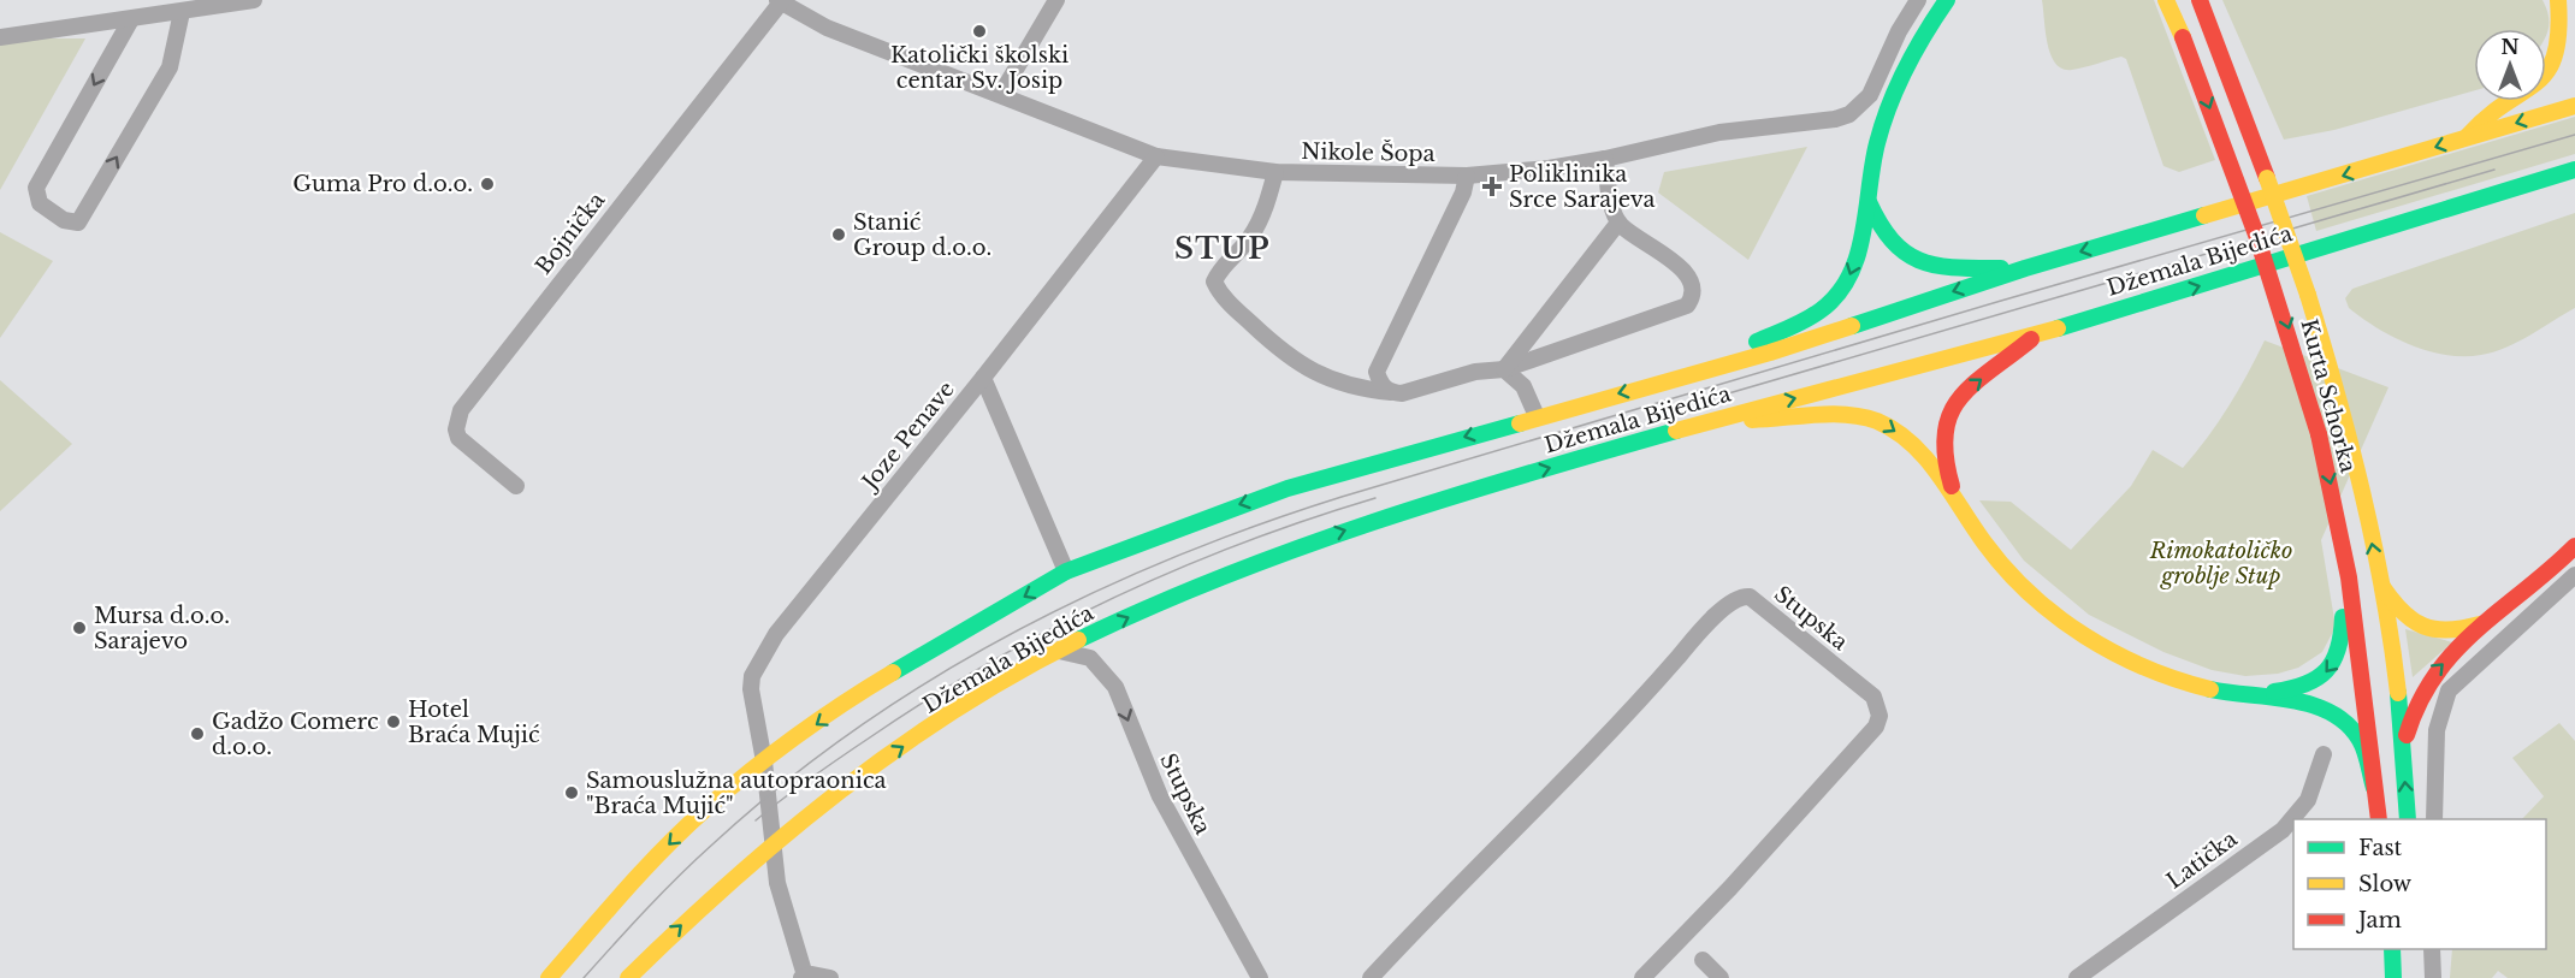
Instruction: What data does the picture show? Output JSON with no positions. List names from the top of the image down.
{
  "streets": {
    "main road": ["Džemala Bijedića", "Kurta Schorka"],
    "street": [
      "Nikole Šopa",
      "Bojnička",
      "Joze Penave",
      "Stupska",
      "Latička"
    ]
  },
  "crossings": [
    ["Nikole Šopa", "Bojnička"],
    ["Nikole Šopa", "Joze Penave"],
    ["Džemala Bijedića", "Joze Penave"],
    ["Džemala Bijedića", "Stupska"]
  ],
  "districts": ["STUP"],
  "parks": ["Rimokatoličko groblje Stup"],
  "places": {
    "other": [
      "Katolički školski centar Sv. Josip",
      "Guma Pro d.o.o.",
      "Stanić Group d.o.o.",
      "Mursa d.o.o. Sarajevo",
      "Hotel Braća Mujić",
      "Gadžo Comerc d.o.o.",
      "Samouslužna autopraonica \"Braća Mujić\""
    ],
    "health": ["Poliklinika Srce Sarajeva"]
  },
  "legend": ["Fast", "Slow", "Jam"],
  "north": "top"
}
